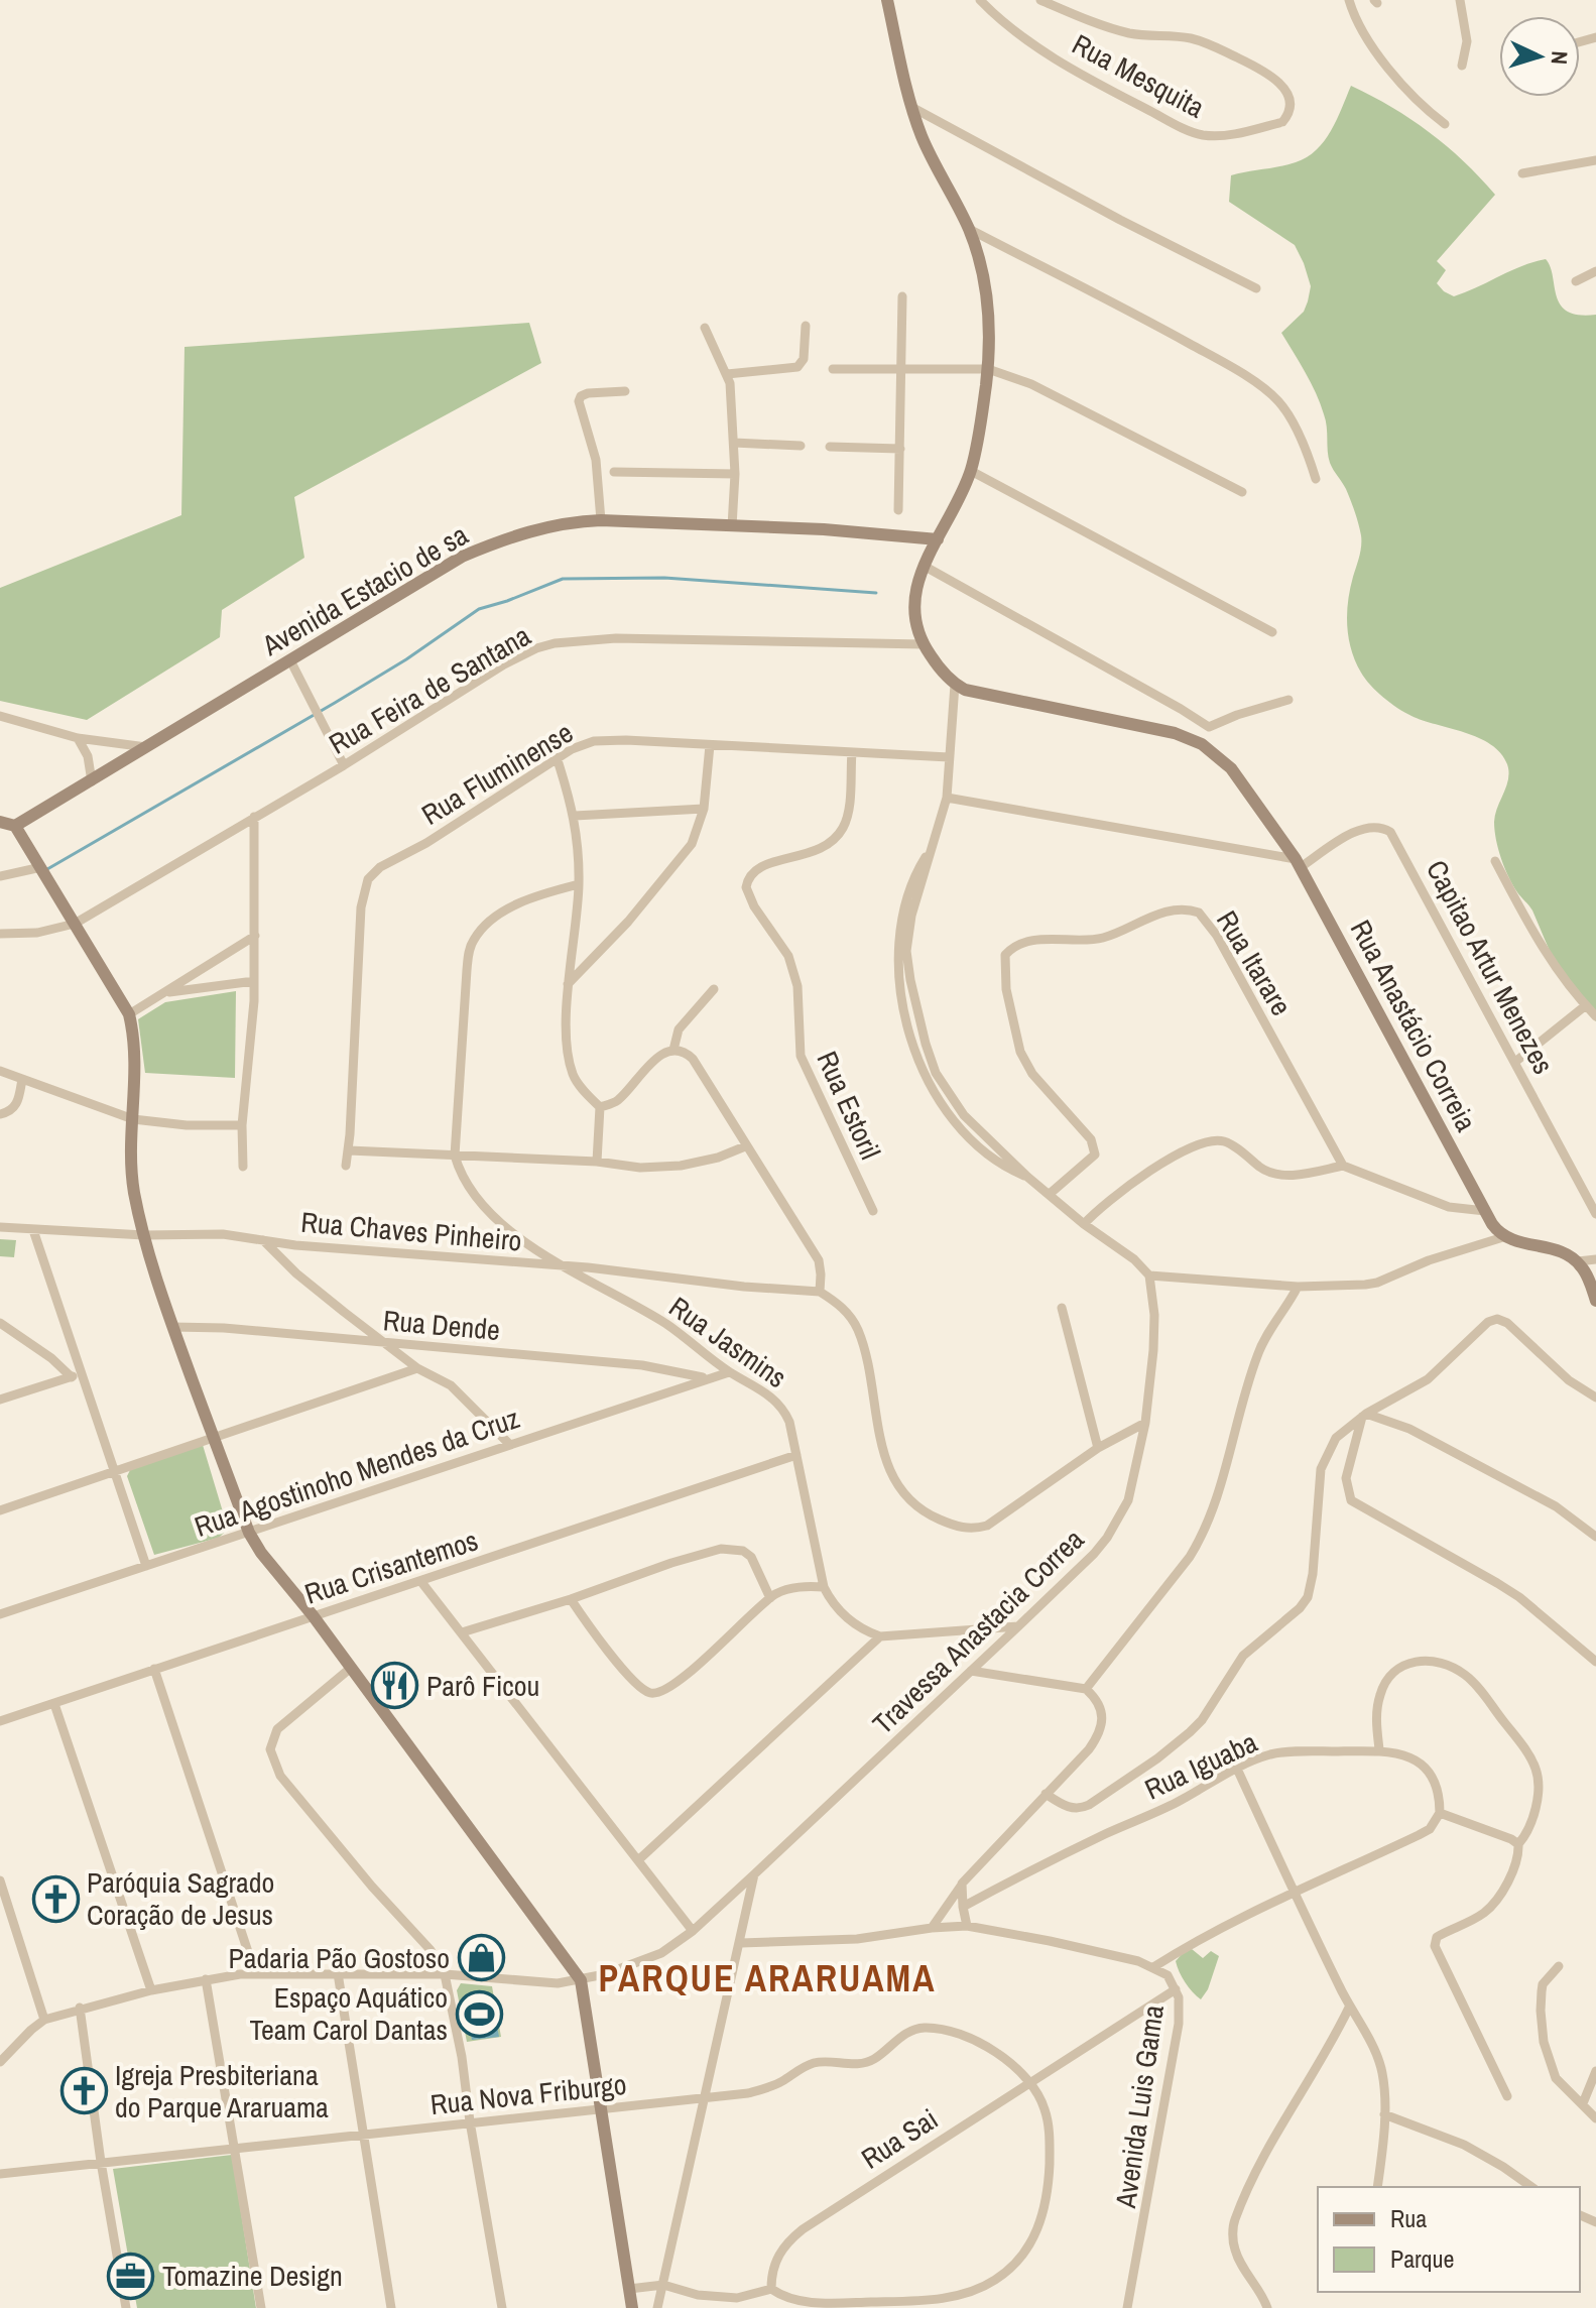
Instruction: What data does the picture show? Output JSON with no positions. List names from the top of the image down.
{
  "streets": {
    "street": [
      "Rua Mesquita",
      "Avenida Estacio de sa",
      "Rua Feira de Santana",
      "Rua Fluminense",
      "Rua Itarare",
      "Capitao Artur Menezes",
      "Rua Anastácio Correia",
      "Rua Estoril",
      "Rua Chaves Pinheiro",
      "Rua Dende",
      "Rua Jasmins",
      "Rua Agostinoho Mendes da Cruz",
      "Rua Crisantemos",
      "Travessa Anastacia Correa",
      "Rua Iguaba",
      "Rua Nova Friburgo",
      "Avenida Luis Gama",
      "Rua Sai"
    ]
  },
  "crossings": [
    ["Rua Fluminense", "Rua Estoril"],
    ["Capitao Artur Menezes", "Rua Anastácio Correia"],
    ["Rua Chaves Pinheiro", "Rua Jasmins"],
    ["Rua Dende", "Rua Agostinoho Mendes da Cruz"],
    ["Rua Jasmins", "Rua Agostinoho Mendes da Cruz"],
    ["Rua Jasmins", "Rua Crisantemos"],
    ["Rua Nova Friburgo", "Rua Sai"],
    ["Avenida Luis Gama", "Rua Sai"]
  ],
  "districts": ["PARQUE ARARUAMA"],
  "places": {
    "restaurant": ["Parô Ficou"],
    "church": ["Paróquia Sagrado Coração de Jesus", "Igreja Presbiteriana do Parque Araruama"],
    "shop": ["Padaria Pão Gostoso"],
    "sports": ["Espaço Aquático Team Carol Dantas"],
    "office": ["Tomazine Design"]
  },
  "legend": ["Rua", "Parque"],
  "north": "right"
}
